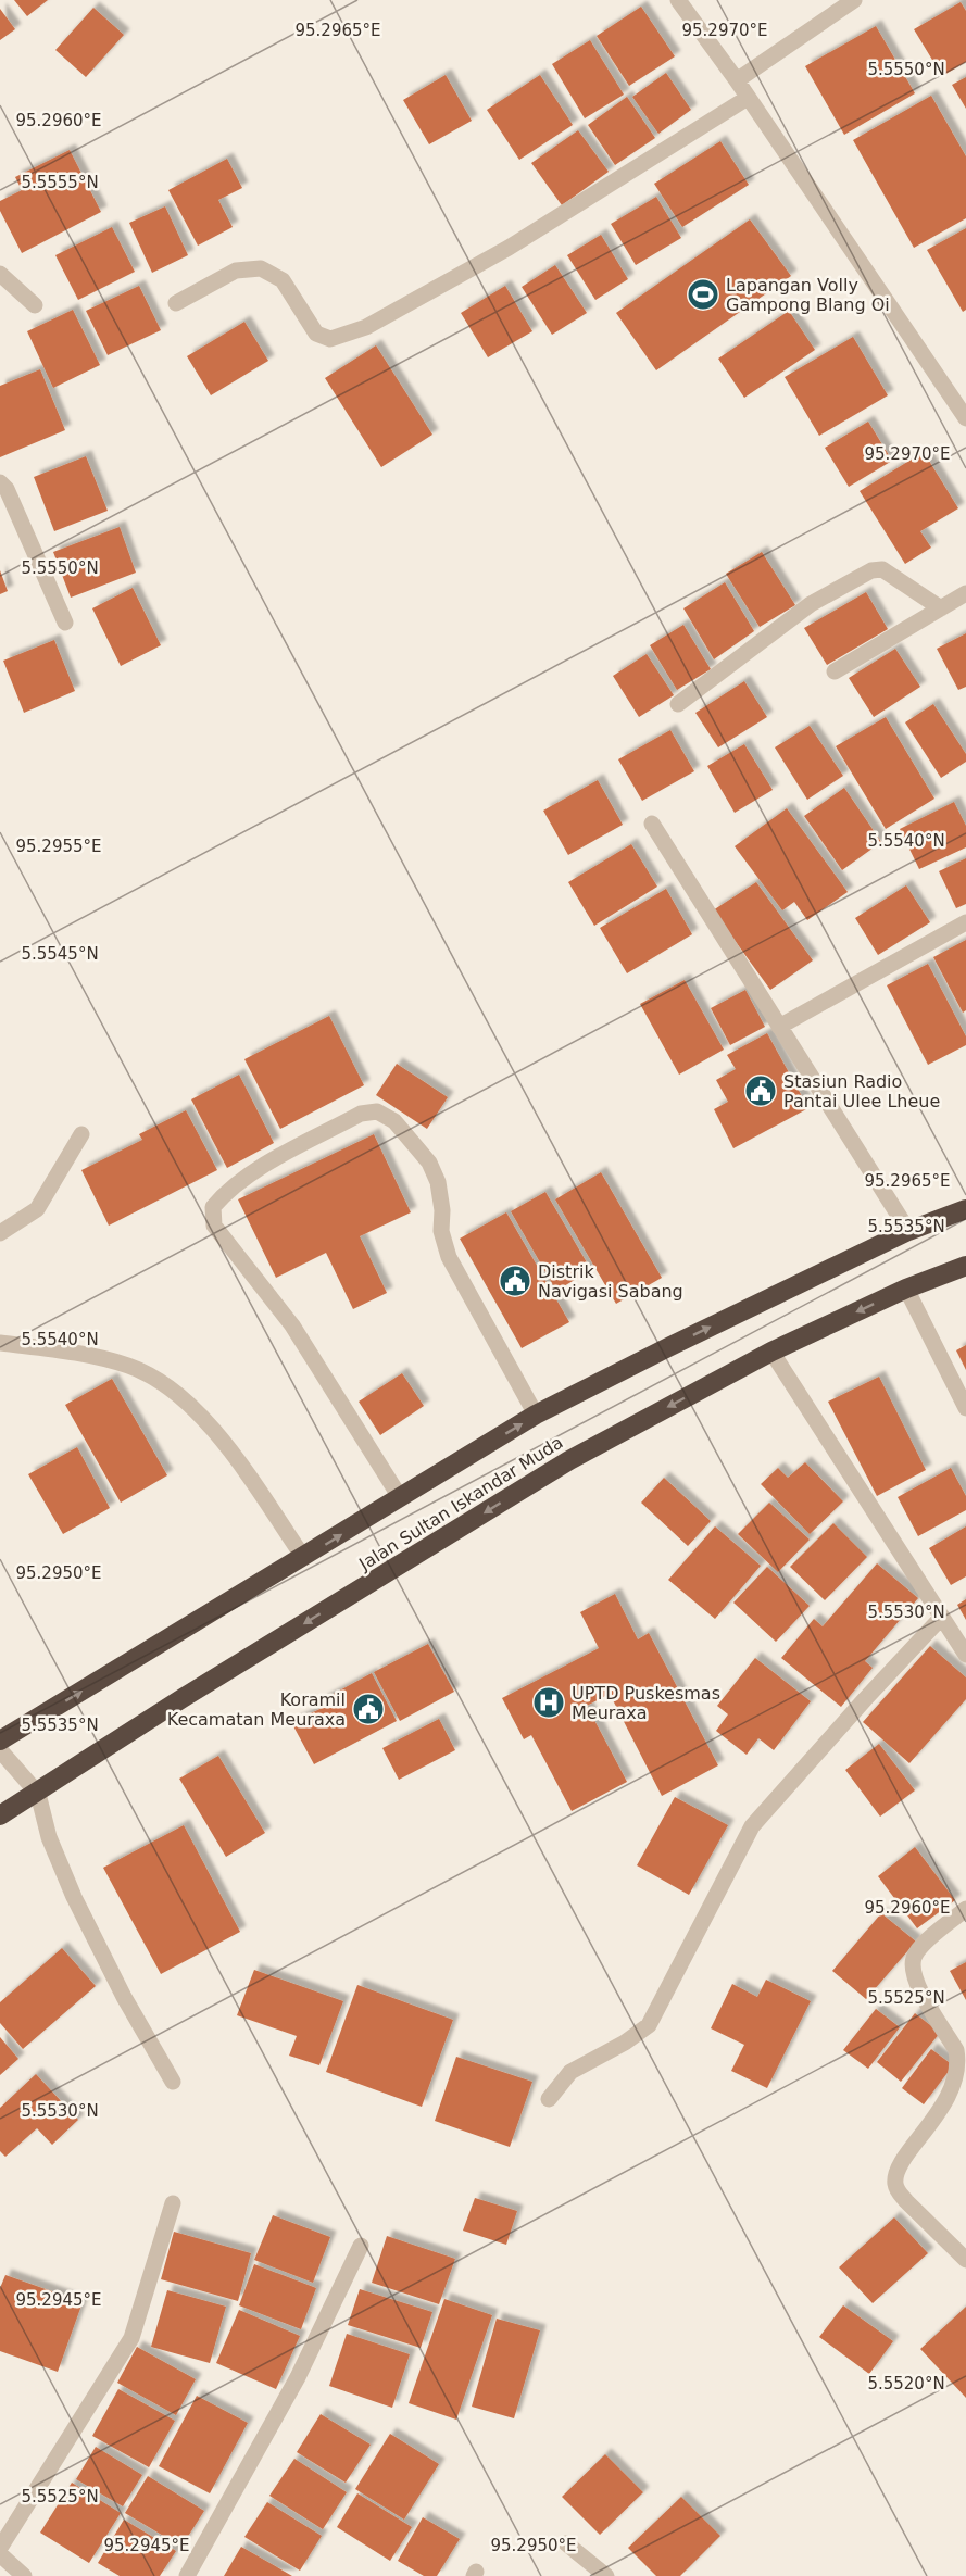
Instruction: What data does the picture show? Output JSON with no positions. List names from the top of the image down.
{
  "streets": {
    "highway": ["Jalan Sultan Iskandar Muda"]
  },
  "places": {
    "sports": ["Lapangan Volly Gampong Blang Oi"],
    "public building": ["Stasiun Radio Pantai Ulee Lheue", "Distrik Navigasi Sabang", "Koramil Kecamatan Meuraxa"],
    "hospital": ["UPTD Puskesmas Meuraxa"]
  },
  "coordinates": [
    "95.2965°E",
    "95.2970°E",
    "5.5550°N",
    "95.2960°E",
    "5.5555°N",
    "5.5540°N",
    "95.2955°E",
    "5.5545°N",
    "5.5535°N",
    "95.2950°E",
    "5.5530°N",
    "5.5525°N",
    "95.2945°E",
    "5.5520°N"
  ]
}
